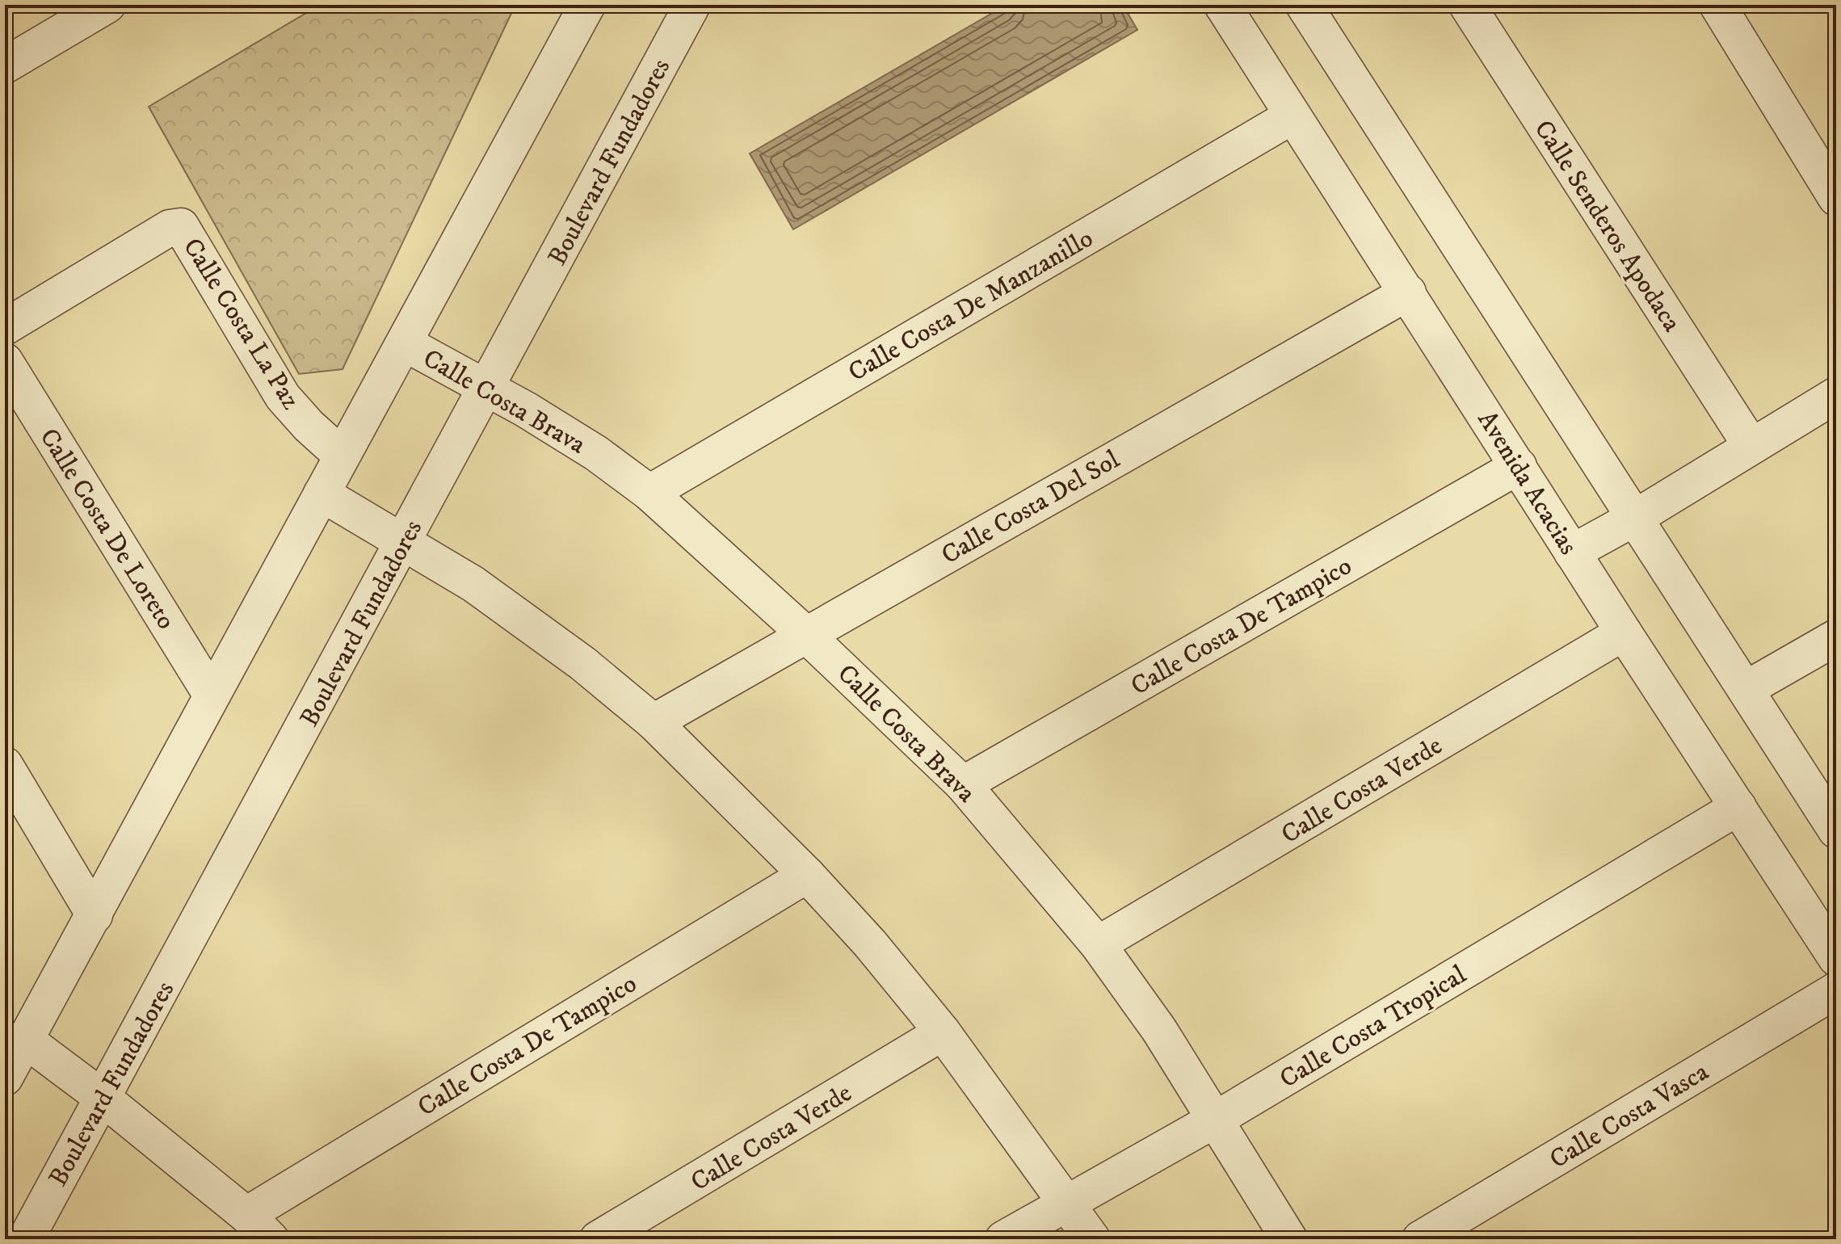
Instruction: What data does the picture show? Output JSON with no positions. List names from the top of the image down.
{
  "streets": {
    "street": [
      "Boulevard Fundadores",
      "Calle Senderos Apodaca",
      "Calle Costa De Manzanillo",
      "Calle Costa La Paz",
      "Calle Costa Brava",
      "Avenida Acacias",
      "Calle Costa Del Sol",
      "Calle Costa De Loreto",
      "Calle Costa De Tampico",
      "Calle Costa Verde",
      "Calle Costa Tropical",
      "Calle Costa Vasca"
    ]
  },
  "crossings": [
    ["Boulevard Fundadores", "Calle Costa Brava"],
    ["Calle Costa De Manzanillo", "Calle Costa Brava"],
    ["Calle Costa De Manzanillo", "Avenida Acacias"],
    ["Calle Costa Brava", "Calle Costa Del Sol"],
    ["Calle Costa Brava", "Calle Costa De Tampico"],
    ["Calle Costa Brava", "Calle Costa Verde"],
    ["Calle Costa Brava", "Calle Costa Tropical"],
    ["Avenida Acacias", "Calle Costa Del Sol"],
    ["Avenida Acacias", "Calle Costa De Tampico"],
    ["Avenida Acacias", "Calle Costa Verde"],
    ["Avenida Acacias", "Calle Costa Tropical"]
  ]
}
